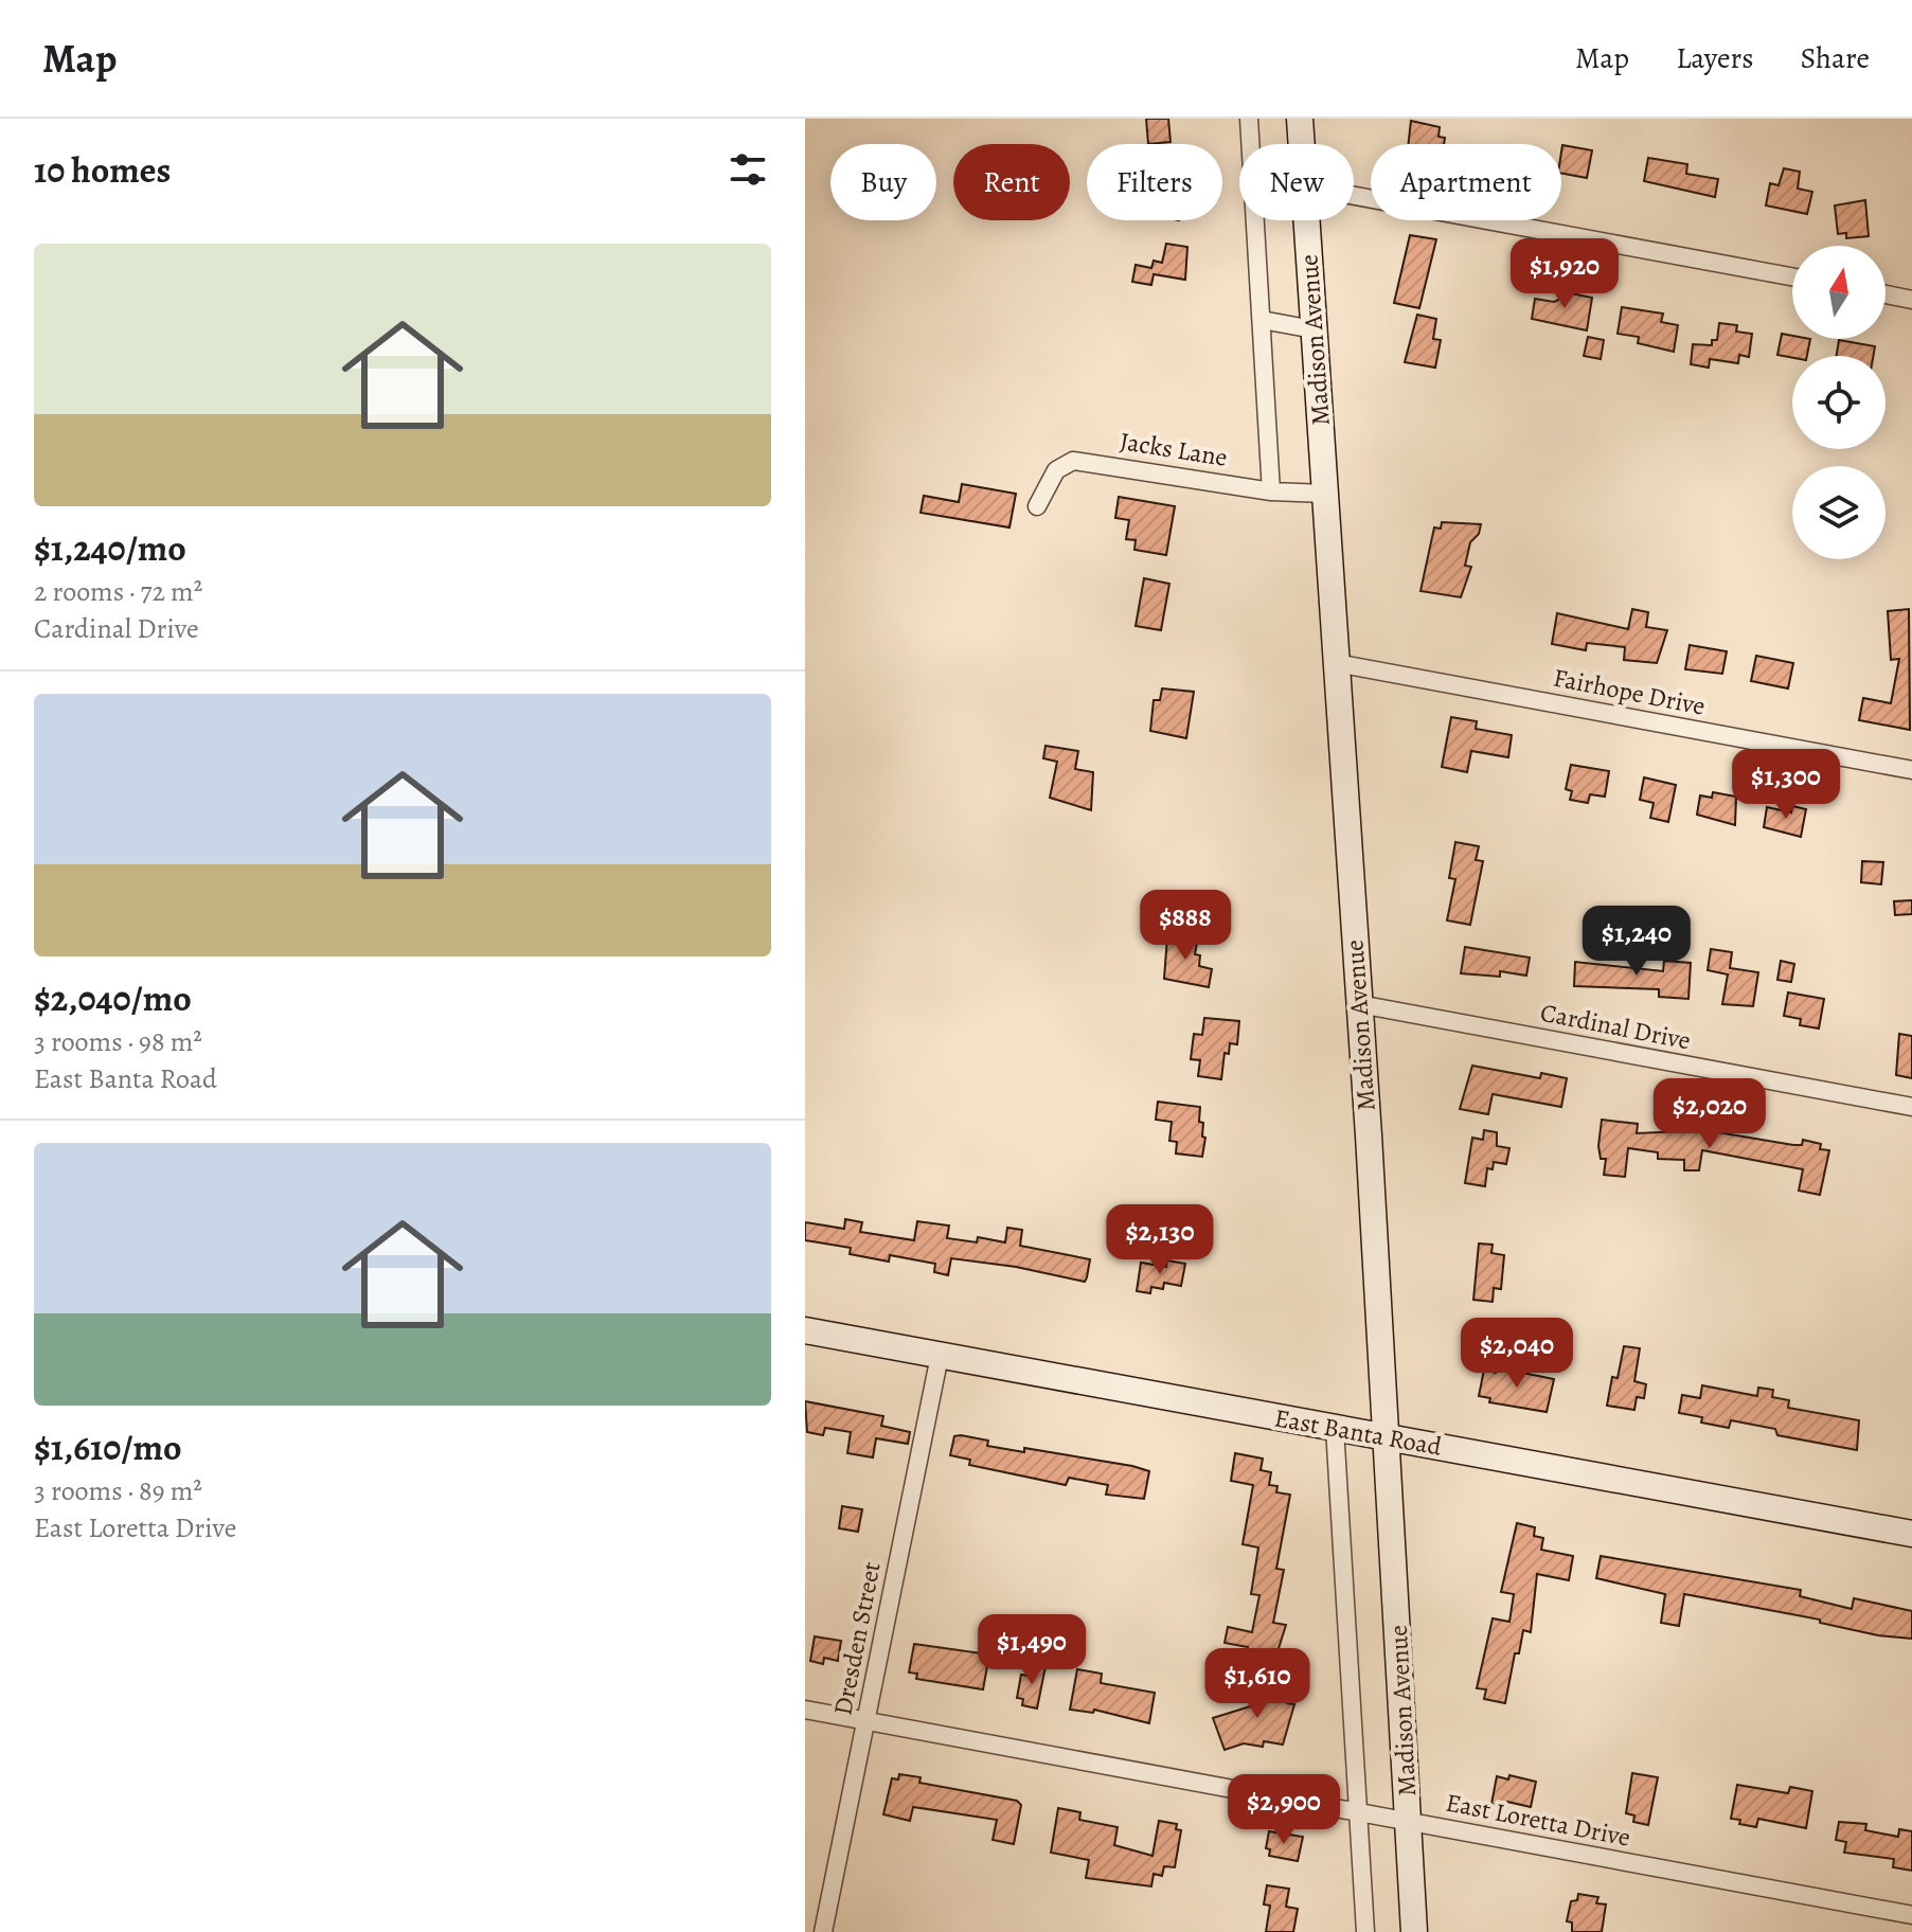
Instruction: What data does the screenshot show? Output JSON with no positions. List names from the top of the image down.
{
  "streets": {
    "main road": ["Madison Avenue", "East Banta Road"],
    "street": [
      "Jacks Lane",
      "Fairhope Drive",
      "Cardinal Drive",
      "Dresden Street",
      "East Loretta Drive"
    ]
  },
  "crossings": [
    ["Madison Avenue", "Jacks Lane"],
    ["Madison Avenue", "Fairhope Drive"],
    ["Madison Avenue", "Cardinal Drive"],
    ["Madison Avenue", "East Banta Road"],
    ["Madison Avenue", "East Loretta Drive"],
    ["East Banta Road", "Dresden Street"],
    ["Dresden Street", "East Loretta Drive"]
  ],
  "north": "top",
  "page": {
    "header": "Map",
    "nav": ["Map", "Layers", "Share"],
    "heading": "10 homes",
    "chip": [
      "Buy",
      "Rent",
      "Filters",
      "New",
      "Apartment"
    ],
    "list": [
      {
        "name": "$1,240/mo",
        "note": "2 rooms · 72 m² · Cardinal Drive"
      },
      {
        "name": "$2,040/mo",
        "note": "3 rooms · 98 m² · East Banta Road"
      },
      {
        "name": "$1,610/mo",
        "note": "3 rooms · 89 m² · East Loretta Drive"
      }
    ],
    "price": [
      "$1,920",
      "$1,300",
      "$888",
      "$1,240",
      "$2,020",
      "$2,130",
      "$2,040",
      "$1,490",
      "$1,610",
      "$2,900"
    ]
  }
}
